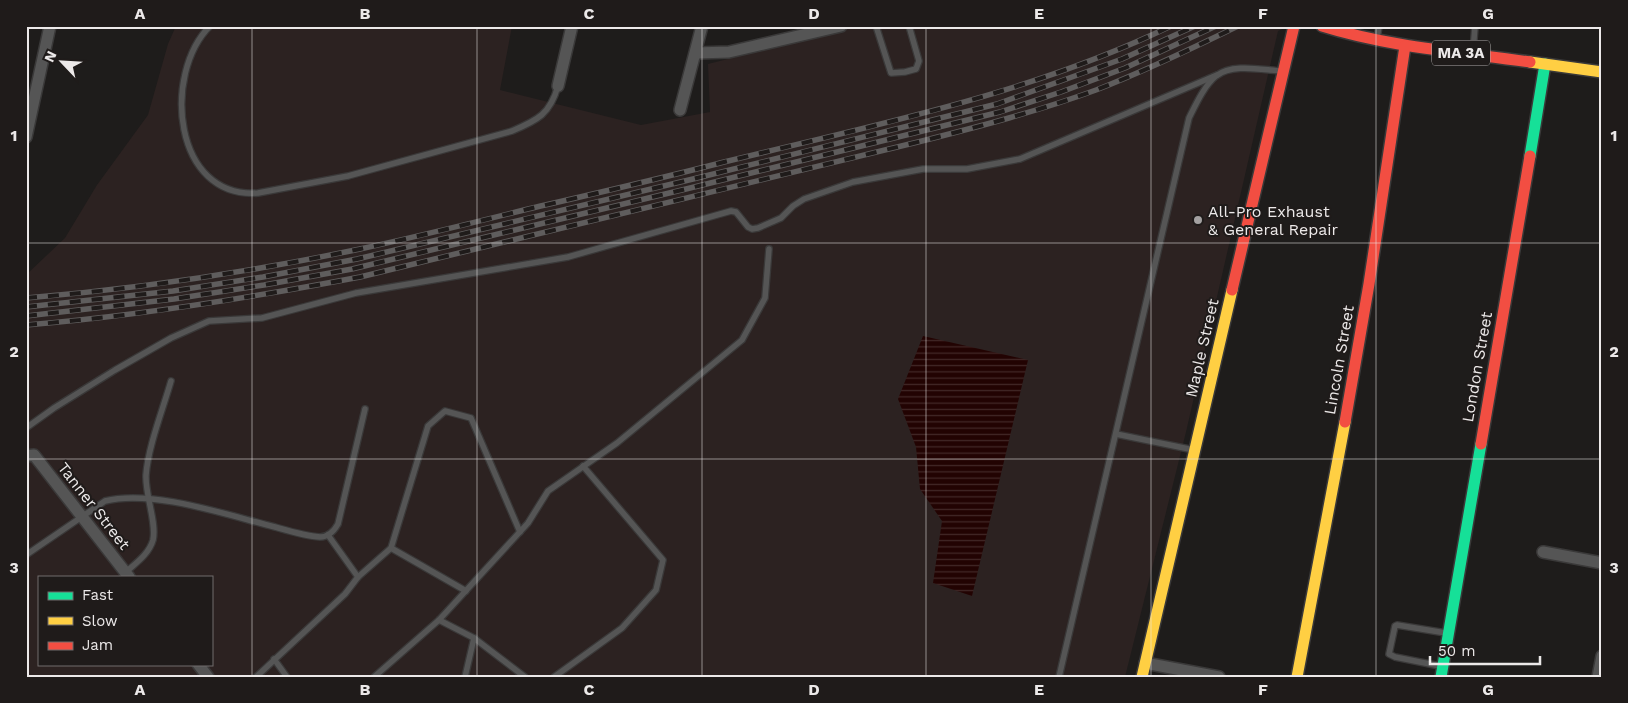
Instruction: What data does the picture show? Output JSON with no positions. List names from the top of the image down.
{
  "streets": {
    "street": [
      "MA 3A",
      "Maple Street",
      "Lincoln Street",
      "London Street",
      "Tanner Street"
    ]
  },
  "crossings": [
    ["MA 3A", "Lincoln Street"],
    ["MA 3A", "London Street"]
  ],
  "places": ["All-Pro Exhaust & General Repair"],
  "legend": ["Fast", "Slow", "Jam"],
  "scale_bar": "50 m",
  "north": "top left",
  "grid": {
    "columns": [
      "A",
      "B",
      "C",
      "D",
      "E",
      "F",
      "G"
    ],
    "rows": ["1", "2", "3"]
  }
}
